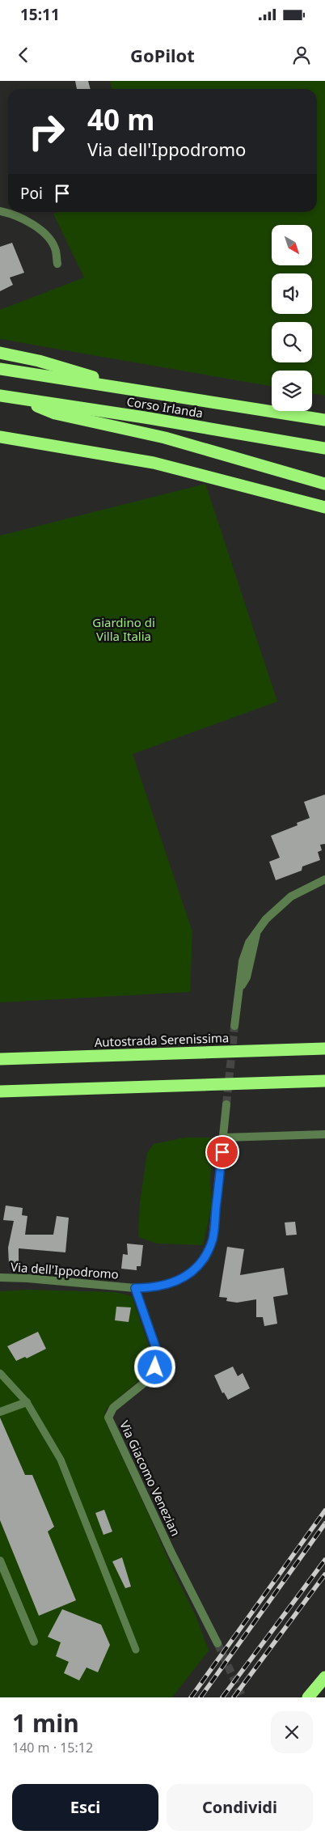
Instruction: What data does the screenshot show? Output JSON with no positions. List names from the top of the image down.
{
  "streets": {
    "highway": ["Corso Irlanda", "Autostrada Serenissima"],
    "street": ["Via dell'Ippodromo", "Via Giacomo Venezian"]
  },
  "crossings": [
    ["Via dell'Ippodromo", "Via Giacomo Venezian"]
  ],
  "parks": ["Giardino di Villa Italia"],
  "north": "bottom right",
  "page": {
    "status": "15:11",
    "header": "GoPilot",
    "turn": ["40 m", "Via dell'Ippodromo"],
    "then": "Poi",
    "heading": ["1 min", "140 m · 15:12"],
    "buttons": ["Esci", "Condividi"]
  }
}
